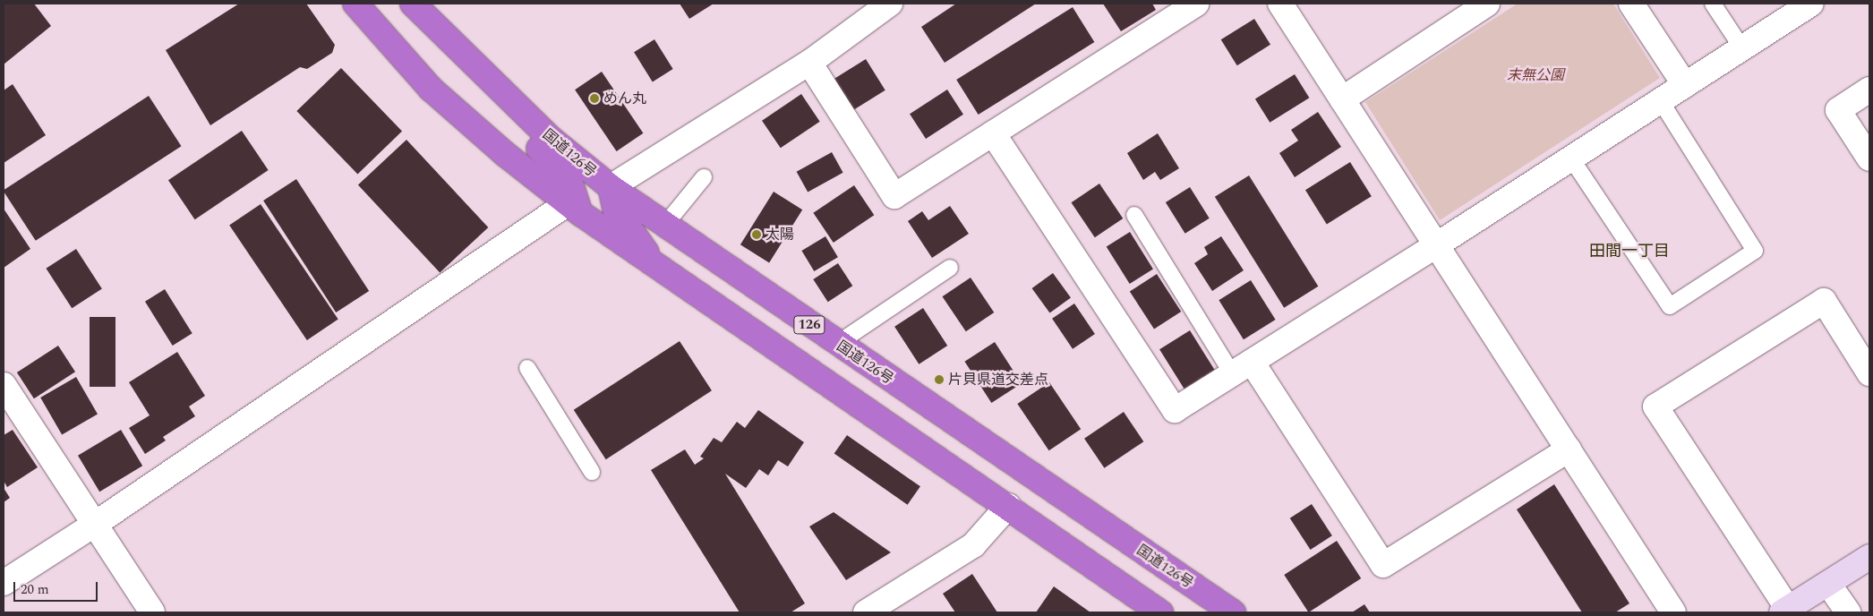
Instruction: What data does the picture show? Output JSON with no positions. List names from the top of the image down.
{
  "streets": {
    "highway": ["国道126号", "126"]
  },
  "crossings": [
    ["国道126号", "126"]
  ],
  "districts": ["田間一丁目"],
  "parks": ["末無公園"],
  "places": ["めん丸", "太陽", "片貝県道交差点"],
  "scale_bar": "20 m"
}
